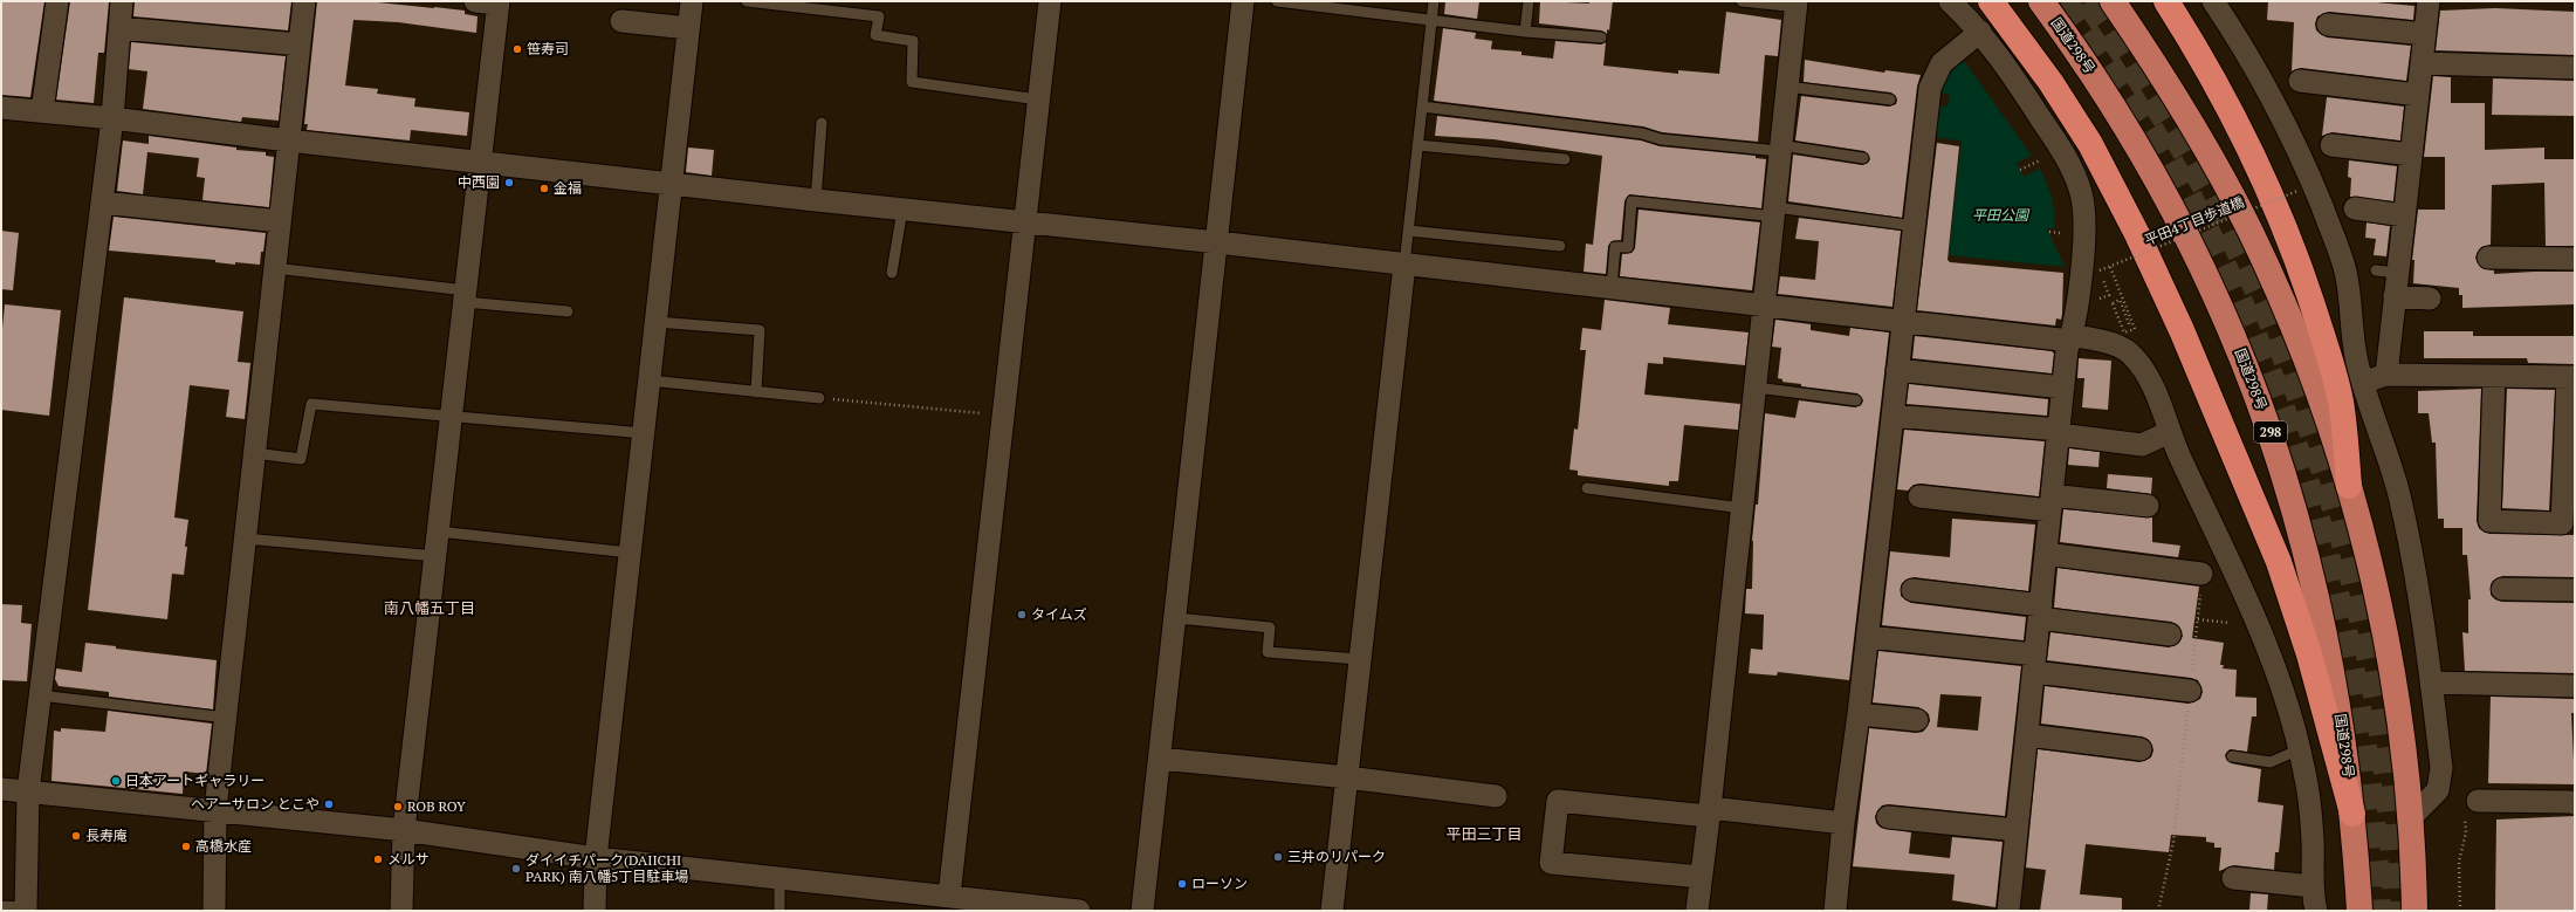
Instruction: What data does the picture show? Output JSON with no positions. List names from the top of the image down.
{
  "streets": {
    "highway": ["国道298号", "298"],
    "path": ["平田4丁目歩道橋"]
  },
  "districts": ["南八幡五丁目", "平田三丁目"],
  "parks": ["平田公園"],
  "places": [
    "笹寿司",
    "中西園",
    "金福",
    "タイムズ",
    "日本アートギャラリー",
    "ヘアーサロン とこや",
    "ROB ROY",
    "長寿庵",
    "高橋水産",
    "三井のリパーク",
    "メルサ",
    "ダイイチパーク(DAIICHI PARK) 南八幡5丁目駐車場",
    "ローソン"
  ]
}
